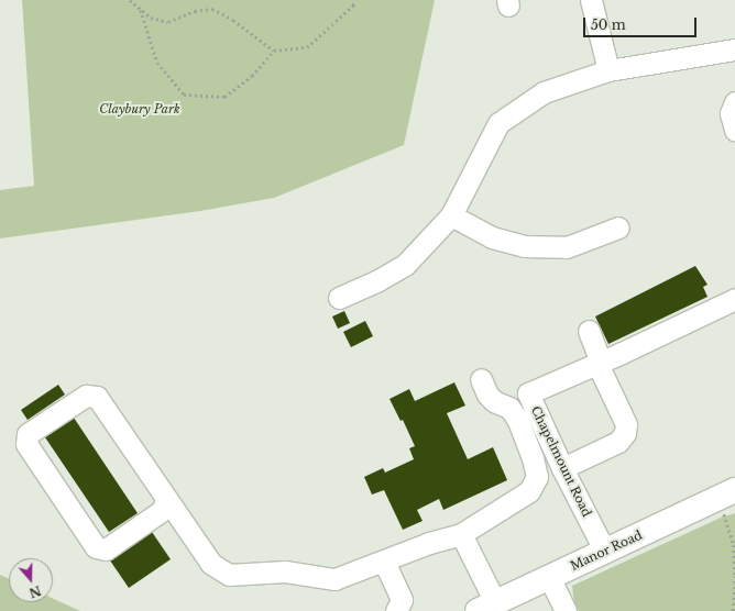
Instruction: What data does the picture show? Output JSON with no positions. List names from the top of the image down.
{
  "streets": {
    "main road": ["Manor Road"],
    "street": ["Chapelmount Road"]
  },
  "crossings": [
    ["Chapelmount Road", "Manor Road"]
  ],
  "parks": ["Claybury Park"],
  "scale_bar": "50 m",
  "north": "bottom"
}
